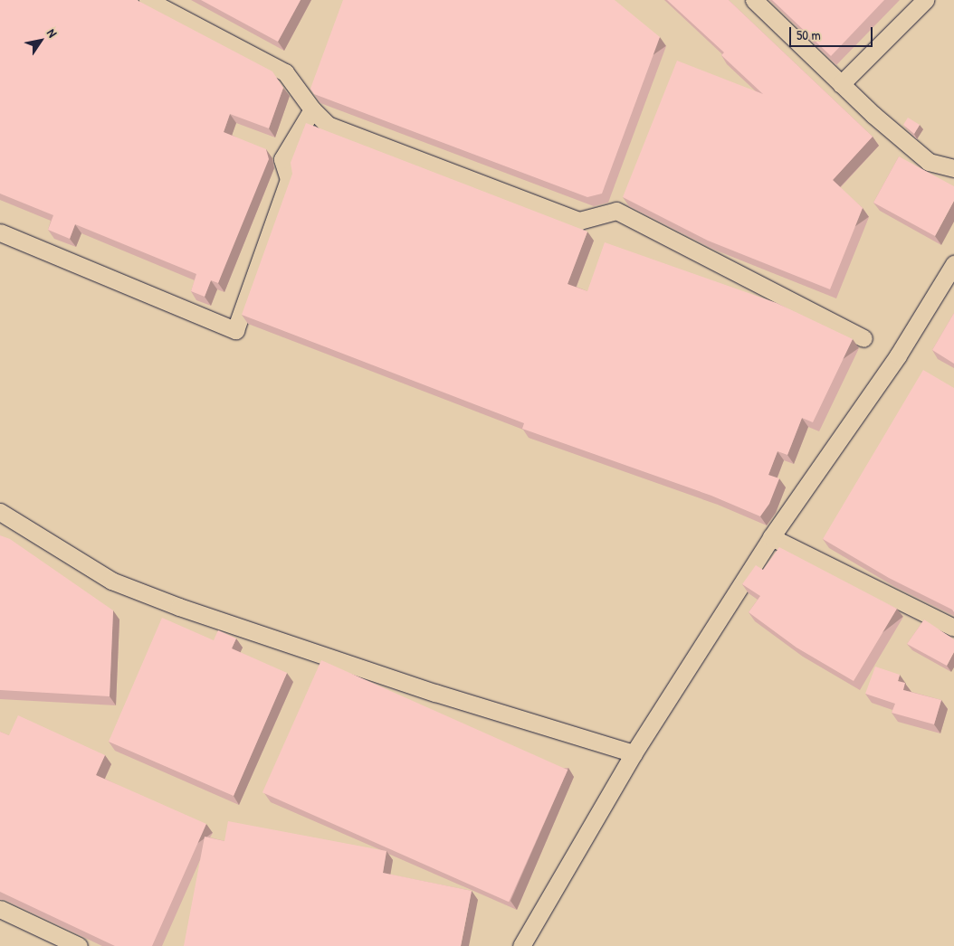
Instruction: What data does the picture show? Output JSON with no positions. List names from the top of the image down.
{
  "scale_bar": "50 m",
  "north": "top right"
}
